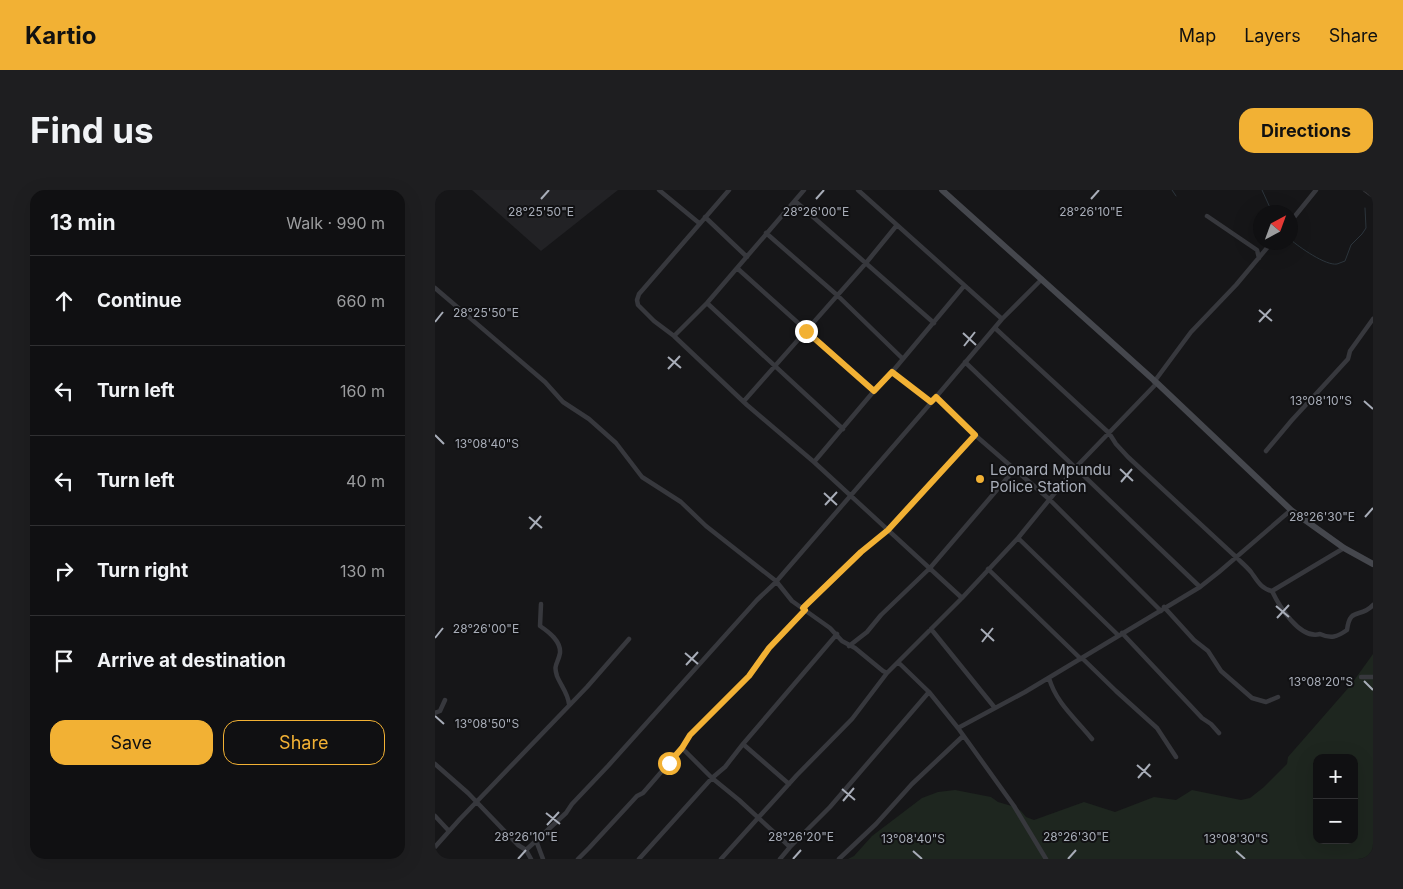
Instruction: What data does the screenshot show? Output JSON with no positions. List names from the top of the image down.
{
  "places": ["Leonard Mpundu Police Station"],
  "north": "top right",
  "page": {
    "header": "Kartio",
    "nav": ["Map", "Layers", "Share"],
    "buttons": [
      "Directions",
      ["Save", "Share"]
    ],
    "title": "Find us",
    "heading": ["13 min", "Walk · 990 m"],
    "list": [
      ["Continue", "660 m"],
      ["Turn left", "160 m"],
      ["Turn left", "40 m"],
      ["Turn right", "130 m"],
      "Arrive at destination"
    ],
    "map_buttons": ["+", "−"]
  },
  "coordinates": [
    "28°25'50\"E",
    "28°26'00\"E",
    "28°26'10\"E",
    "13°08'10\"S",
    "13°08'40\"S",
    "28°26'30\"E",
    "13°08'20\"S",
    "13°08'50\"S",
    "28°26'20\"E",
    "13°08'30\"S"
  ]
}
